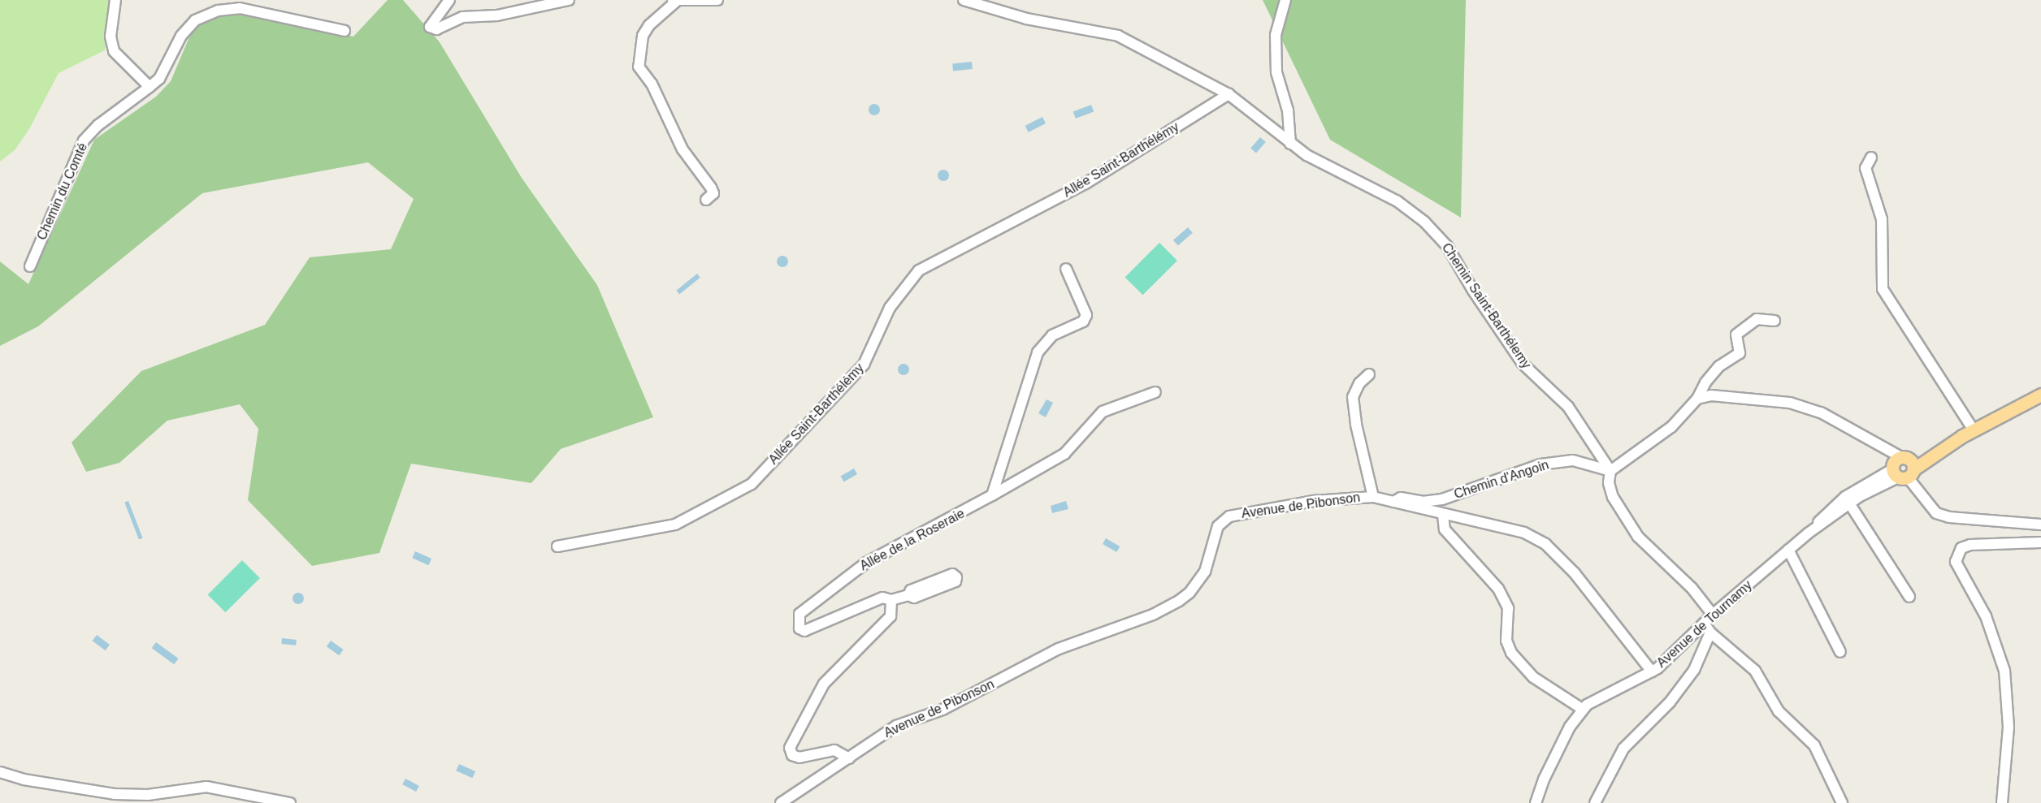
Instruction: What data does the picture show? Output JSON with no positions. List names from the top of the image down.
{
  "streets": {
    "main road": ["Avenue de Tournamy"],
    "street": [
      "Allée Saint-Barthélémy",
      "Chemin du Comté",
      "Chemin Saint-Barthélemy",
      "Chemin d'Angoin",
      "Avenue de Pibonson",
      "Allée de la Roseraie"
    ]
  },
  "crossings": [
    ["Allée Saint-Barthélémy", "Chemin Saint-Barthélemy"],
    ["Chemin Saint-Barthélemy", "Chemin d'Angoin"],
    ["Chemin Saint-Barthélemy", "Avenue de Tournamy"],
    ["Chemin d'Angoin", "Avenue de Pibonson"],
    ["Avenue de Pibonson", "Avenue de Tournamy"]
  ]
}
